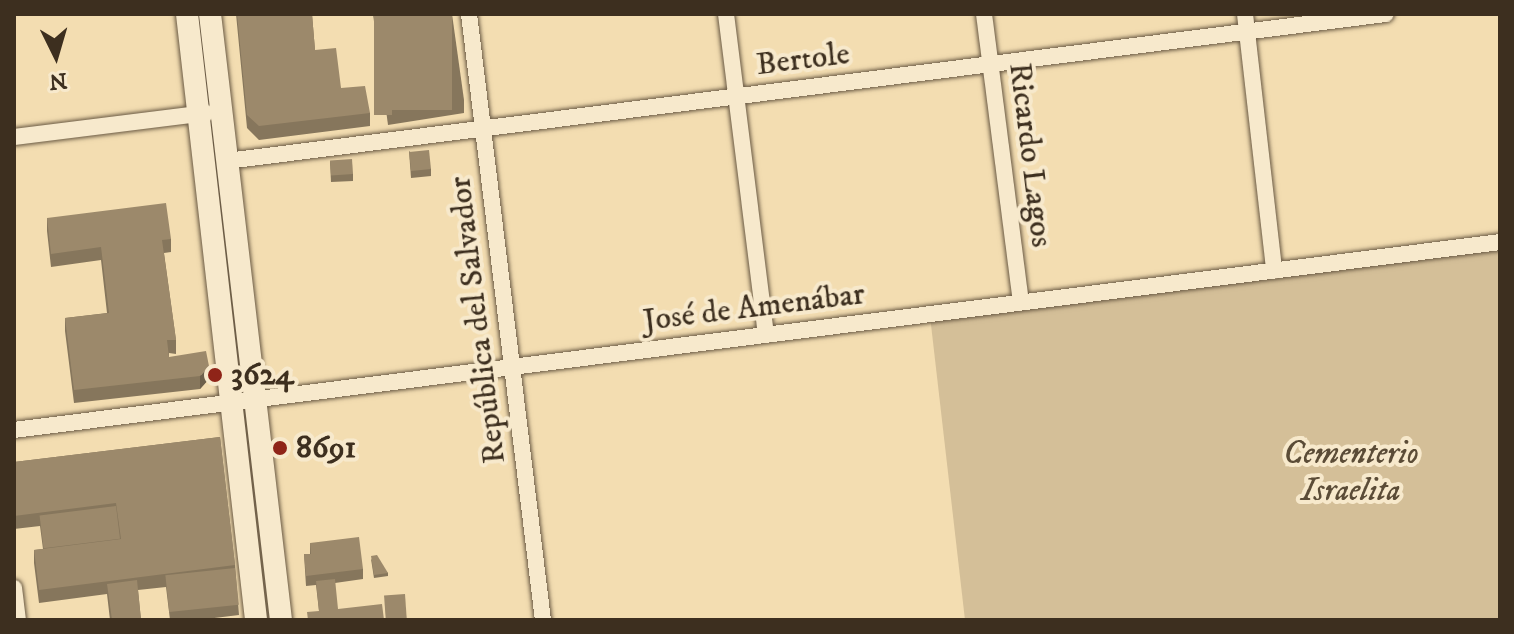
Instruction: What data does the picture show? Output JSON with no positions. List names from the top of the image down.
{
  "streets": {
    "street": [
      "Bertole",
      "Ricardo Lagos",
      "José de Amenábar",
      "República del Salvador"
    ]
  },
  "crossings": [
    ["Bertole", "Ricardo Lagos"],
    ["Bertole", "República del Salvador"],
    ["Ricardo Lagos", "José de Amenábar"],
    ["José de Amenábar", "República del Salvador"]
  ],
  "parks": ["Cementerio Israelita"],
  "places": ["3624", "8691"],
  "north": "bottom"
}
